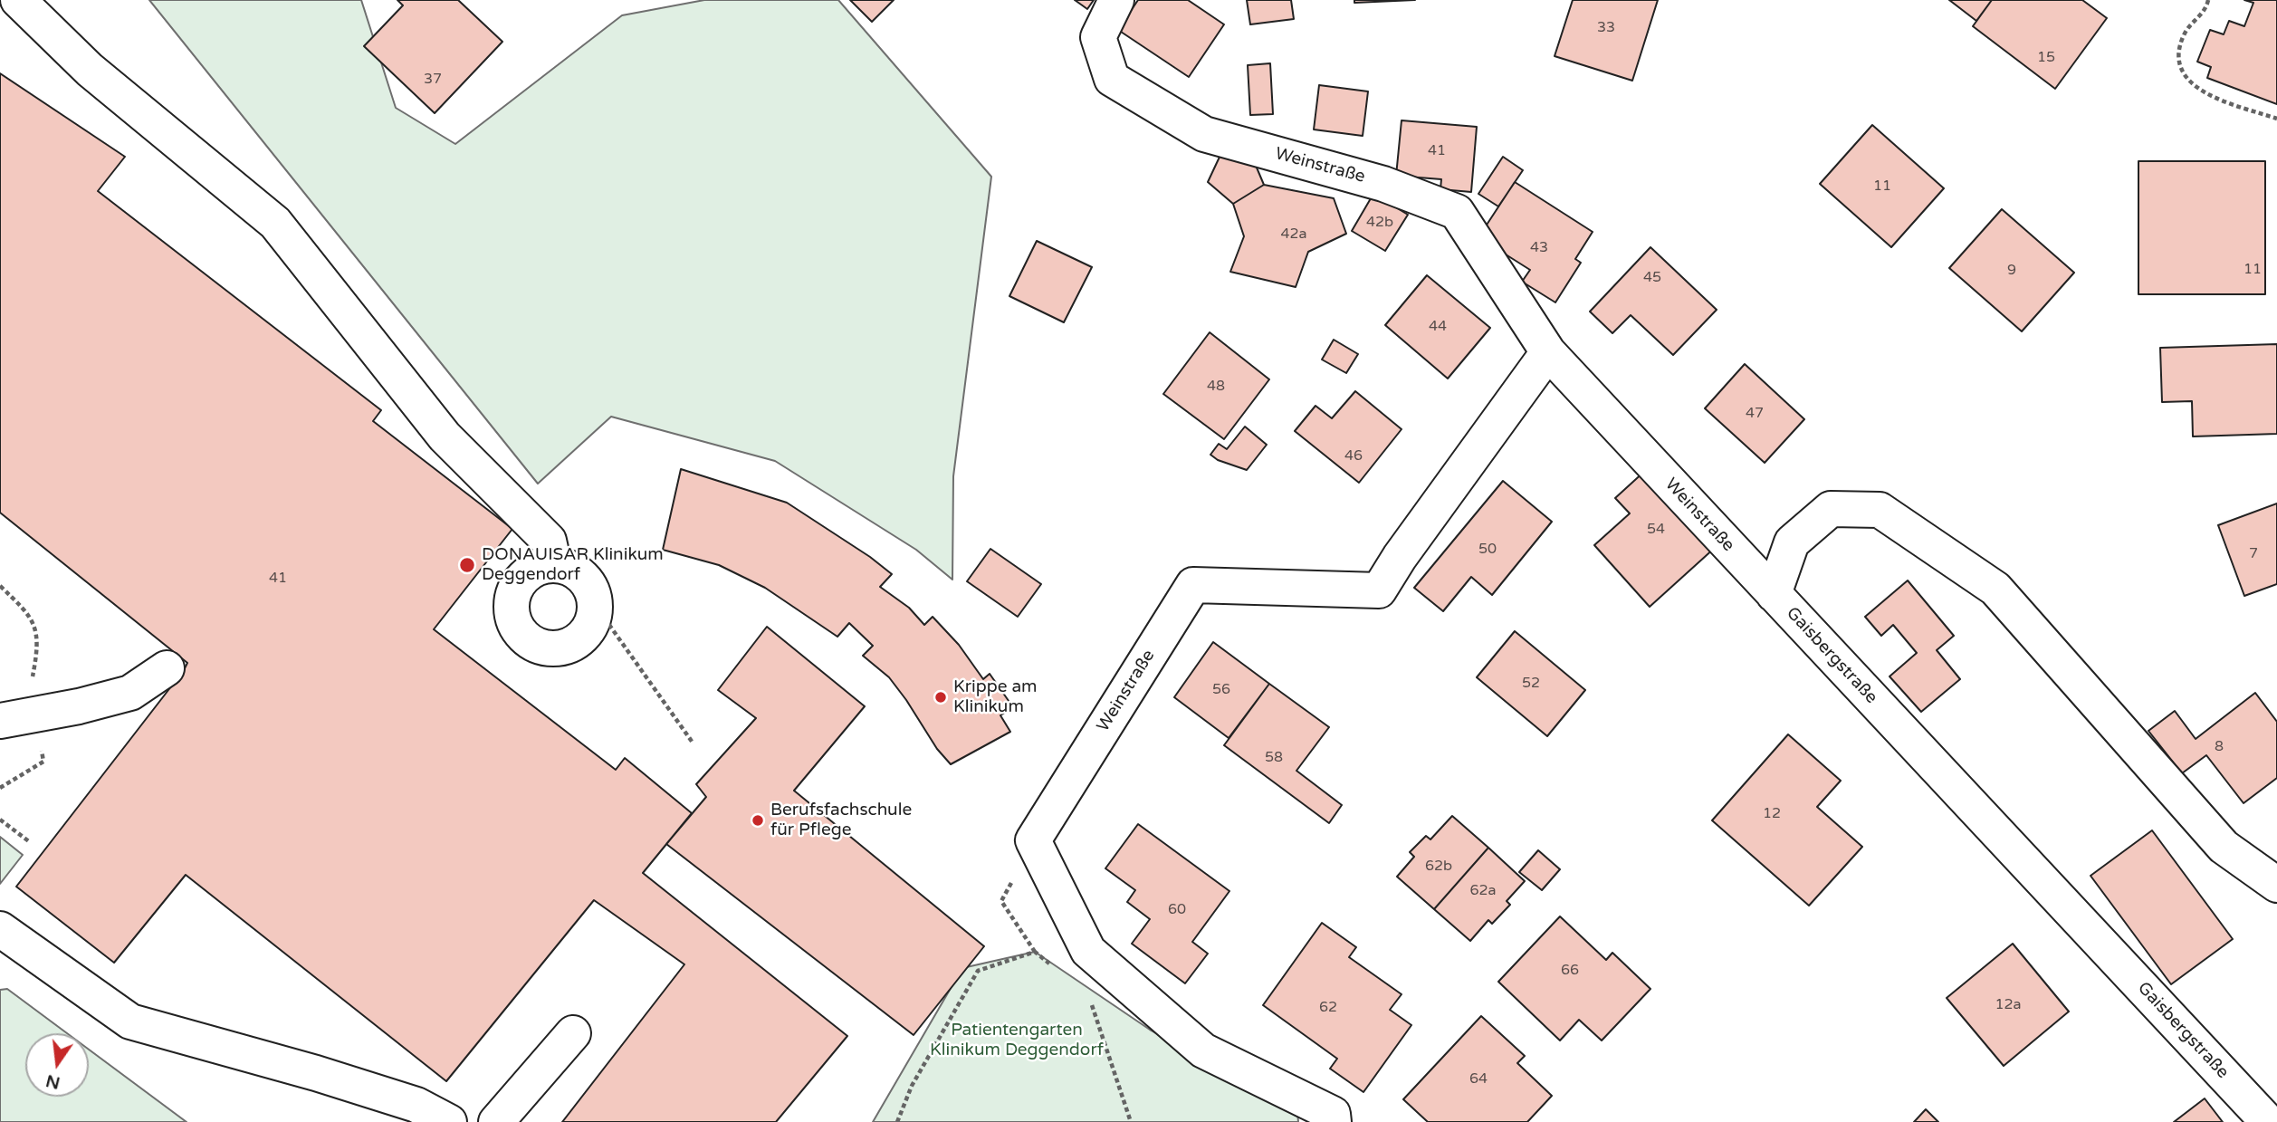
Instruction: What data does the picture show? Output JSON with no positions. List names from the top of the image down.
{
  "streets": {
    "street": ["Weinstraße", "Gaisbergstraße"]
  },
  "crossings": [
    ["Weinstraße", "Gaisbergstraße"]
  ],
  "parks": ["Patientengarten Klinikum Deggendorf"],
  "places": ["DONAUISAR Klinikum Deggendorf", "Krippe am Klinikum", "Berufsfachschule für Pflege"],
  "house_numbers": [
    "33",
    "15",
    "37",
    "41",
    "11",
    "42b",
    "42a",
    "43",
    "11",
    "9",
    "45",
    "44",
    "48",
    "47",
    "46",
    "54",
    "50",
    "7",
    "41",
    "52",
    "56",
    "8",
    "58",
    "12",
    "62b",
    "62a",
    "60",
    "66",
    "12a",
    "62",
    "64"
  ],
  "north": "bottom"
}
